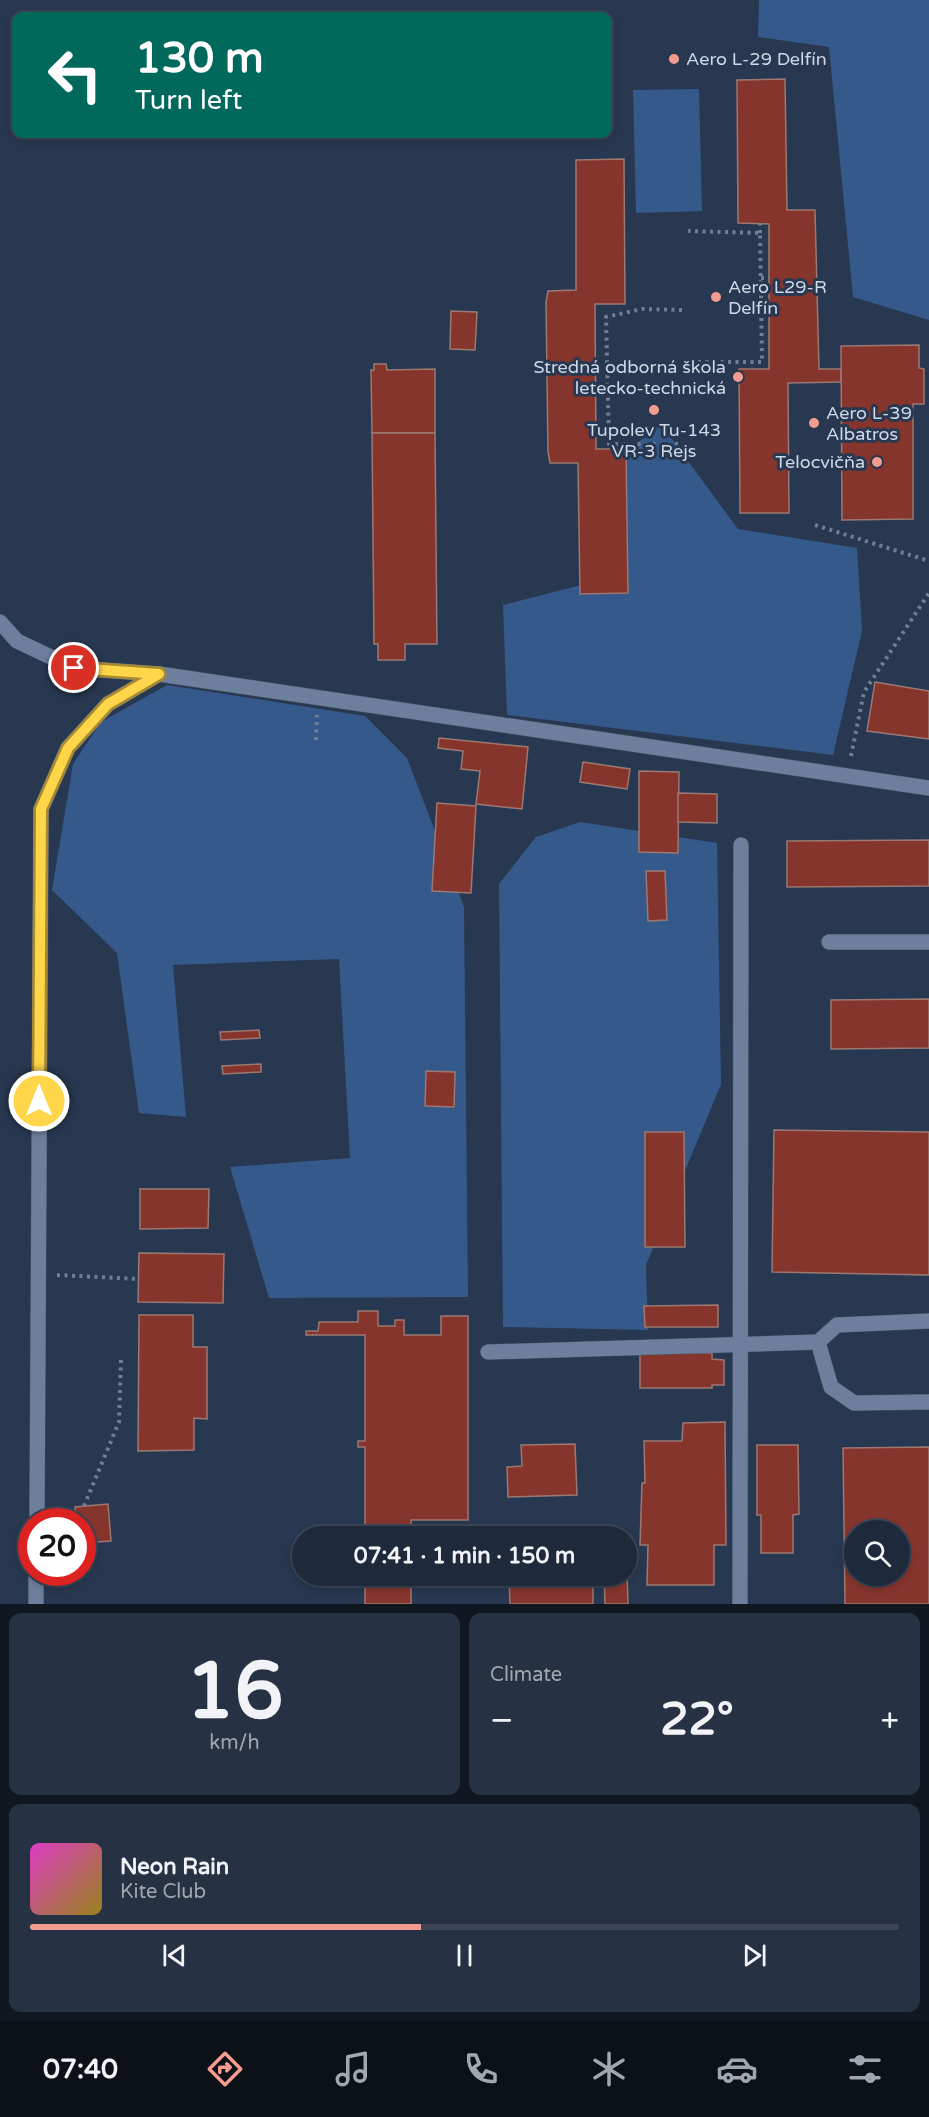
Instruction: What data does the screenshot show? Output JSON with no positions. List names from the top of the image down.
{
  "places": [
    "Aero L-29 Delfín",
    "Aero L29-R Delfín",
    "Stredná odborná škola letecko-technická",
    "Tupolev Tu-143 VR-3 Rejs",
    "Aero L-39 Albatros",
    "Telocvičňa"
  ],
  "page": {
    "turn": ["130 m", "Turn left"],
    "limit": "20",
    "trip": "07:41 · 1 min · 150 m",
    "tile": [
      ["16", "km/h"],
      "Climate"
    ],
    "heat": ["−", "22°", "+"],
    "song": ["Neon Rain", "Kite Club"],
    "tabs": "07:40"
  }
}
